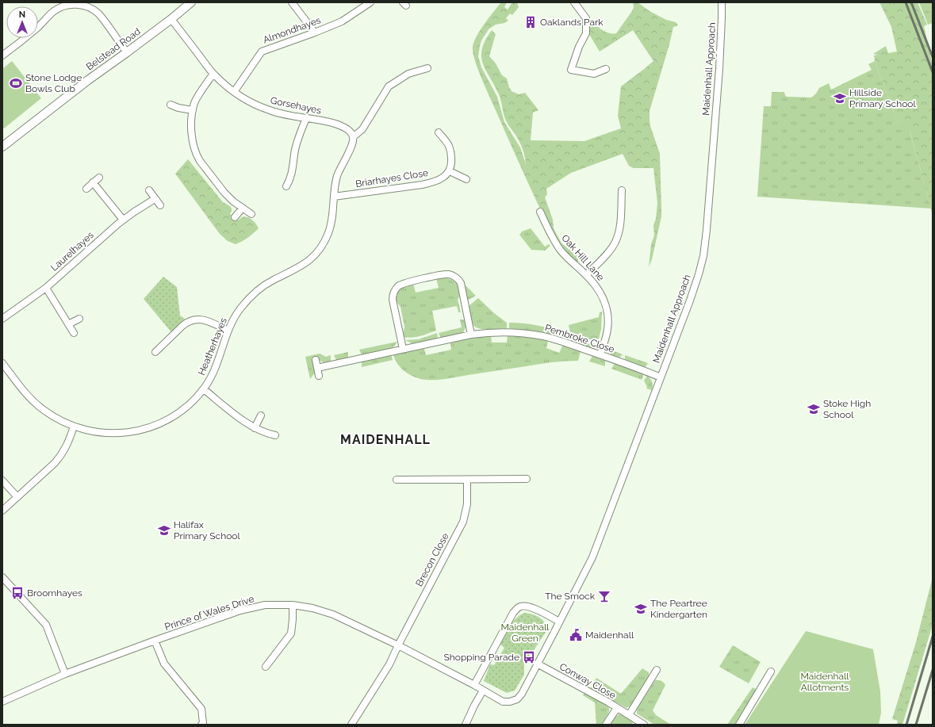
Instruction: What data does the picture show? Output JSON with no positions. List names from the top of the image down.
{
  "streets": {
    "street": [
      "Almondhayes",
      "Belstead Road",
      "Maidenhall Approach",
      "Gorsehayes",
      "Briarhayes Close",
      "Laurelhayes",
      "Oak Hill Lane",
      "Pembroke Close",
      "Heatherhayes",
      "Brecon Close",
      "Prince of Wales Drive",
      "Conway Close"
    ]
  },
  "crossings": [
    ["Almondhayes", "Gorsehayes"],
    ["Belstead Road", "Gorsehayes"],
    ["Maidenhall Approach", "Pembroke Close"],
    ["Gorsehayes", "Heatherhayes"],
    ["Briarhayes Close", "Heatherhayes"],
    ["Oak Hill Lane", "Pembroke Close"],
    ["Brecon Close", "Prince of Wales Drive"]
  ],
  "districts": ["MAIDENHALL"],
  "parks": ["Maidenhall Green", "Maidenhall Allotments"],
  "places": {
    "building": ["Oaklands Park"],
    "sports": ["Stone Lodge Bowls Club"],
    "school or university": [
      "Hillside Primary School",
      "Stoke High School",
      "Halifax Primary School",
      "The Peartree Kindergarten"
    ],
    "bus stop": ["Broomhayes", "Shopping Parade"],
    "bar": ["The Smock"],
    "public building": ["Maidenhall"]
  },
  "north": "top"
}
